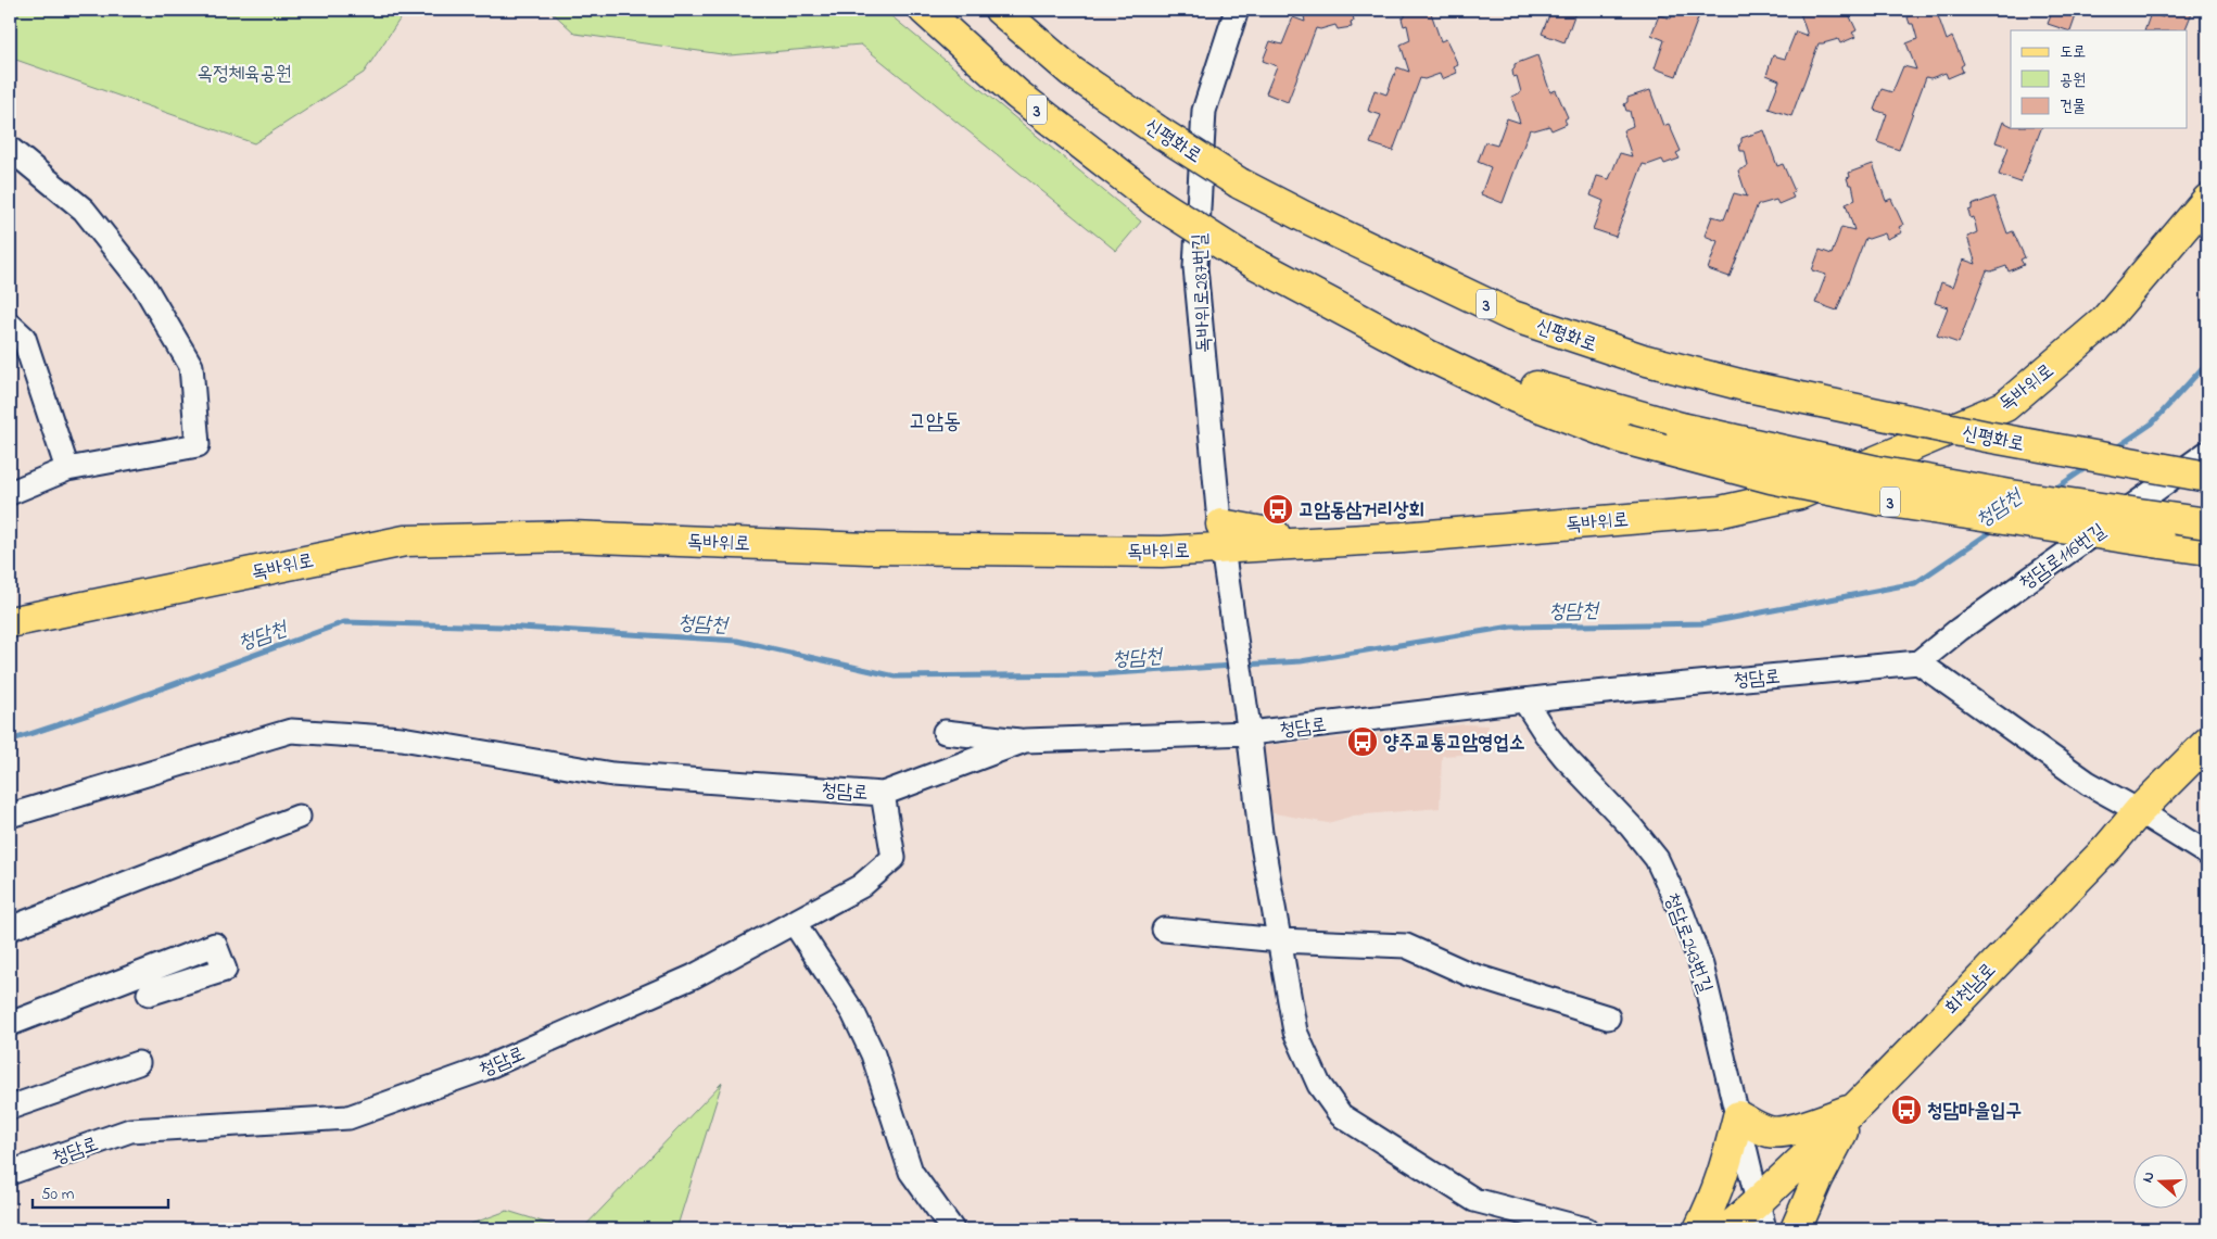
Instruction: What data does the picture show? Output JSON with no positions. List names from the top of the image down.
{
  "streets": {
    "main road": [
      "3",
      "신평화로",
      "독바위로",
      "회천남로"
    ],
    "street": [
      "독바위로287번길",
      "청담로116번길",
      "청담로",
      "청담로243번길"
    ]
  },
  "crossings": [
    ["독바위로287번길", "독바위로"],
    ["청담로116번길", "청담로"],
    ["청담로", "청담로243번길"],
    ["청담로243번길", "회천남로"]
  ],
  "districts": ["고암동"],
  "water": ["청담천"],
  "parks": ["옥정체육공원"],
  "places": {
    "bus stop": ["고암동삼거리상회", "양주교통고암영업소", "청담마을입구"]
  },
  "legend": ["도로", "공원", "건물"],
  "scale_bar": "50 m",
  "north": "left"
}
